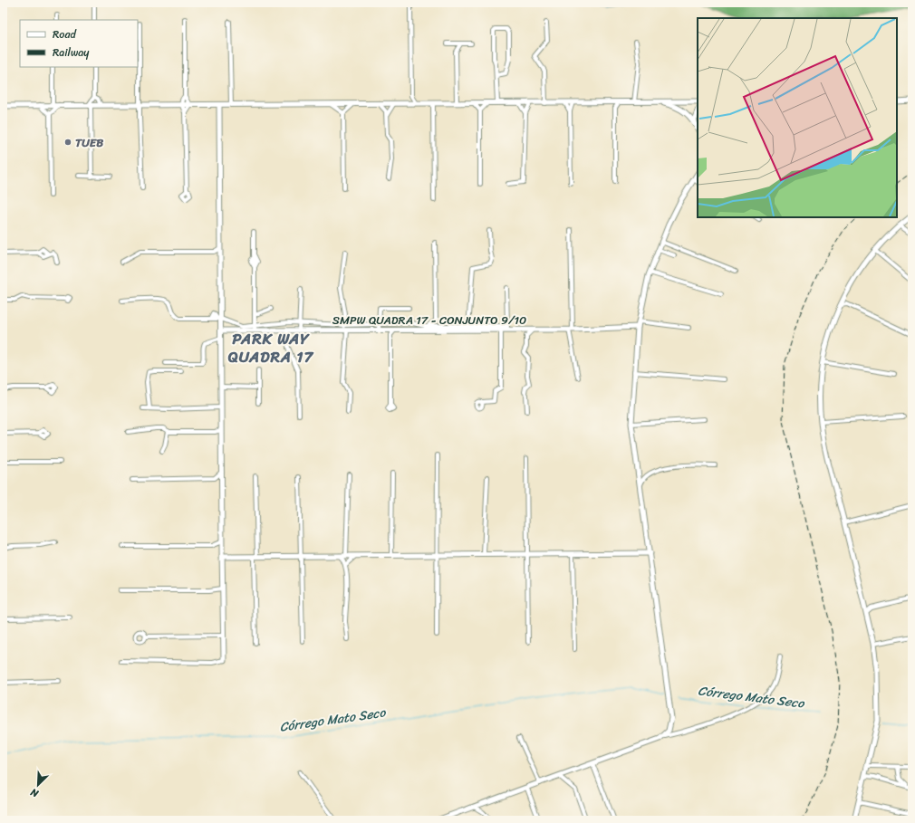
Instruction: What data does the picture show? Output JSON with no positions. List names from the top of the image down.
{
  "streets": {
    "street": ["SMPW QUADRA 17 - CONJUNTO 9/10"]
  },
  "districts": ["PARK WAY QUADRA 17"],
  "water": ["Córrego Mato Seco"],
  "places": ["TUEB"],
  "legend": ["Road", "Railway"],
  "north": "bottom left"
}
